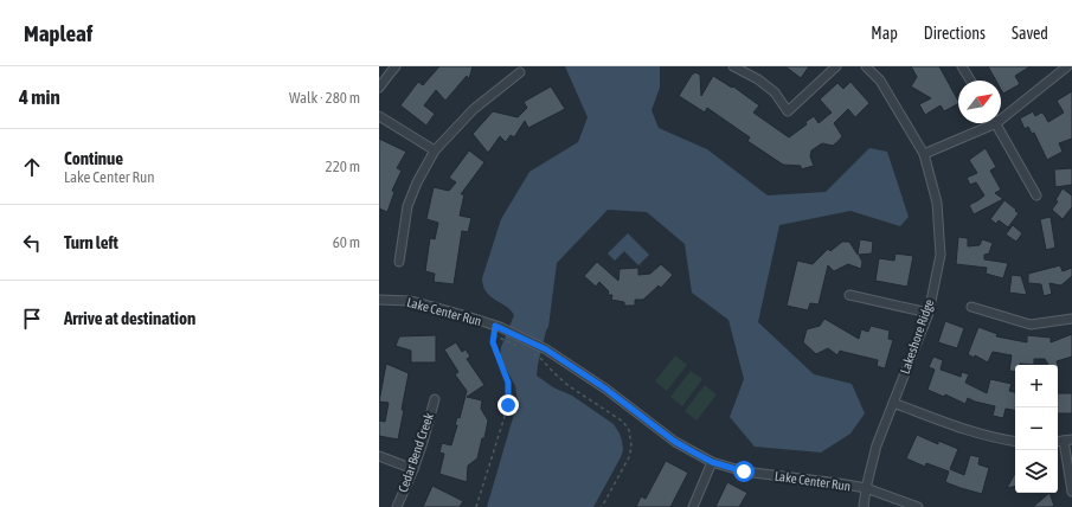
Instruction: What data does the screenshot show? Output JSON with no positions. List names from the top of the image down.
{
  "streets": {
    "street": ["Lake Center Run", "Lakeshore Ridge", "Cedar Bend Creek"]
  },
  "crossings": [
    ["Lake Center Run", "Lakeshore Ridge"]
  ],
  "north": "top right",
  "page": {
    "header": "Mapleaf",
    "nav": ["Map", "Directions", "Saved"],
    "heading": ["4 min", "Walk · 280 m"],
    "list": [
      ["Continue", "Lake Center Run", "220 m"],
      ["Turn left", "60 m"],
      "Arrive at destination"
    ],
    "map_buttons": ["+", "−"]
  }
}
